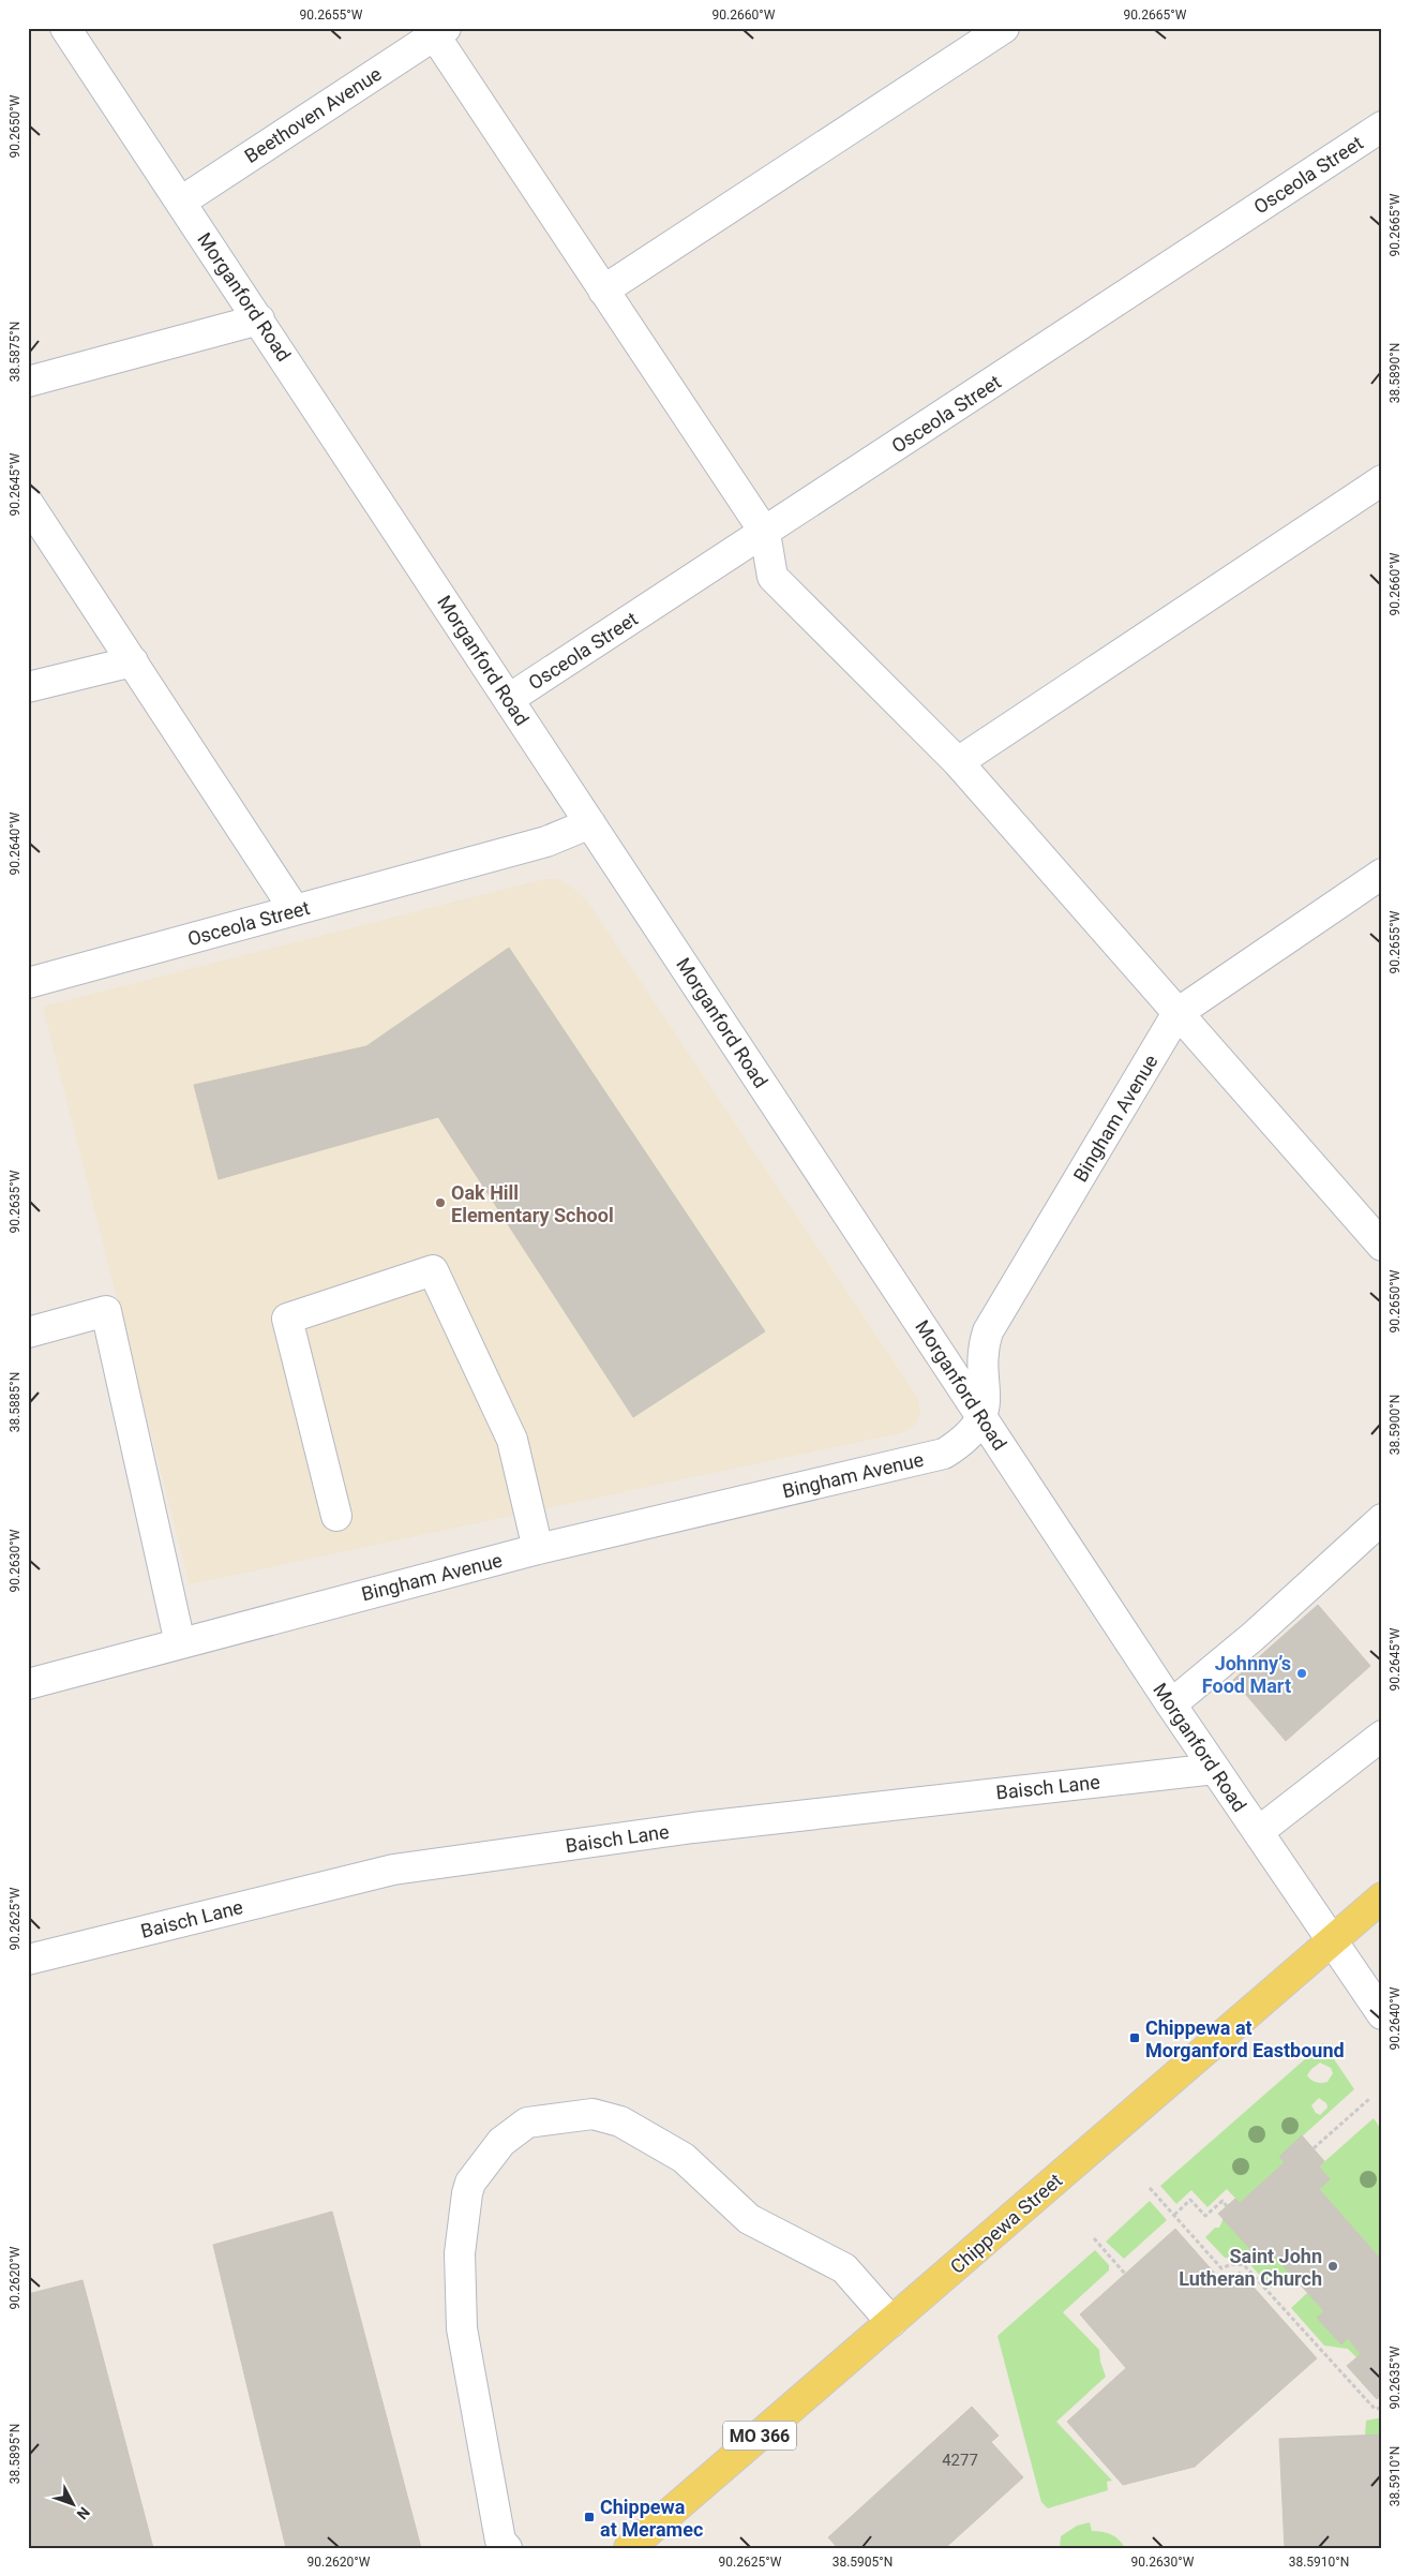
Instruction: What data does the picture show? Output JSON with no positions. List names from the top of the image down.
{
  "streets": {
    "main road": ["Chippewa Street", "MO 366"],
    "street": [
      "Beethoven Avenue",
      "Osceola Street",
      "Morganford Road",
      "Bingham Avenue",
      "Baisch Lane"
    ]
  },
  "crossings": [
    ["Beethoven Avenue", "Morganford Road"],
    ["Osceola Street", "Morganford Road"],
    ["Morganford Road", "Bingham Avenue"],
    ["Morganford Road", "Baisch Lane"],
    ["Morganford Road", "Chippewa Street"]
  ],
  "places": {
    "other": ["Oak Hill Elementary School", "Johnny’s Food Mart", "Saint John Lutheran Church"],
    "transit": ["Chippewa at Morganford Eastbound", "Chippewa at Meramec"]
  },
  "house_numbers": ["4277"],
  "north": "bottom right",
  "coordinates": [
    "90.2655°W",
    "90.2660°W",
    "90.2665°W",
    "90.2650°W",
    "38.5875°N",
    "38.5890°N",
    "90.2645°W",
    "90.2640°W",
    "90.2635°W",
    "38.5885°N",
    "38.5900°N",
    "90.2630°W",
    "90.2625°W",
    "90.2620°W",
    "38.5895°N",
    "38.5910°N",
    "38.5905°N"
  ]
}
